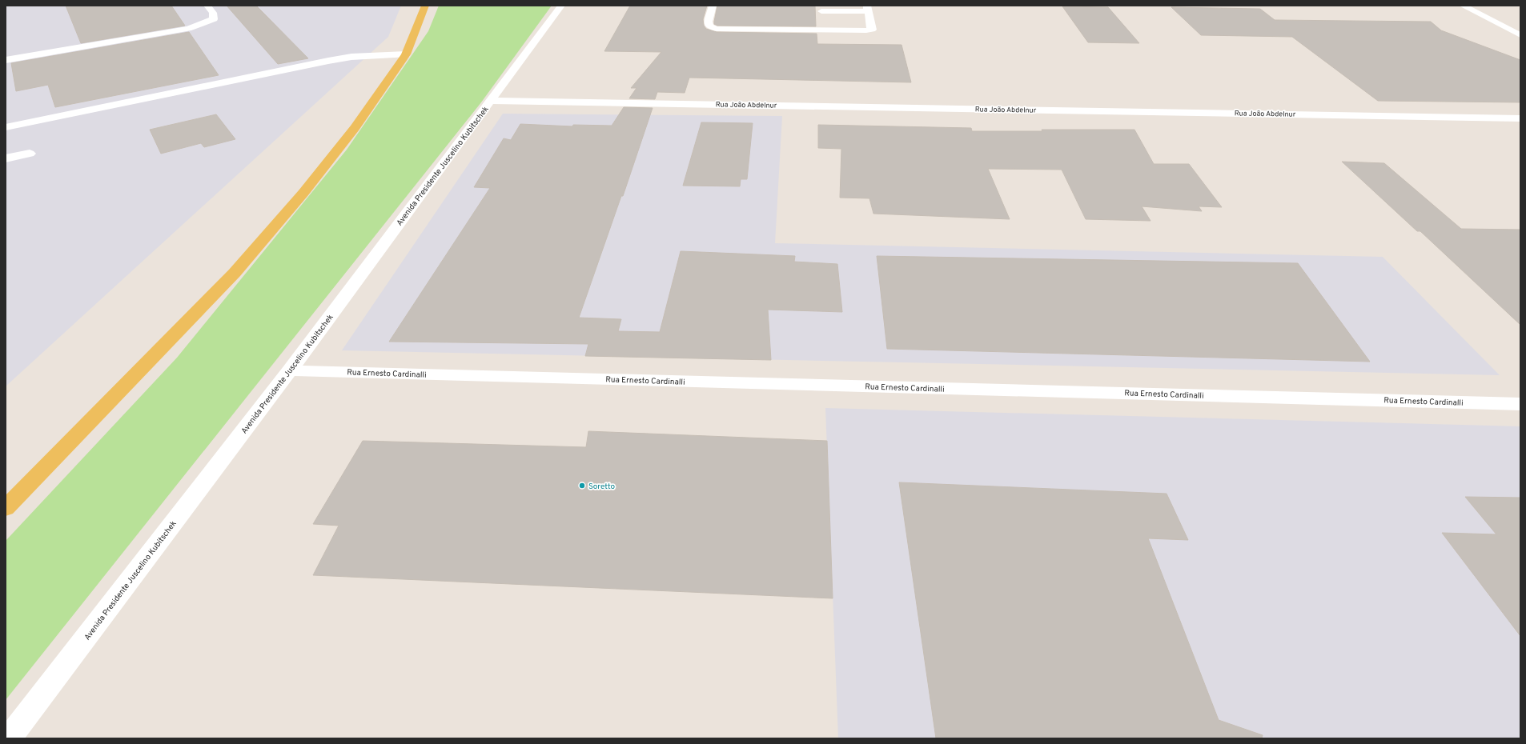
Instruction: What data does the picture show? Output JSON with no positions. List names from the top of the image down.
{
  "streets": {
    "street": ["Rua João Abdelnur", "Avenida Presidente Juscelino Kubitschek", "Rua Ernesto Cardinalli"]
  },
  "crossings": [
    ["Rua João Abdelnur", "Avenida Presidente Juscelino Kubitschek"],
    ["Avenida Presidente Juscelino Kubitschek", "Rua Ernesto Cardinalli"]
  ],
  "places": ["Soretto"]
}
